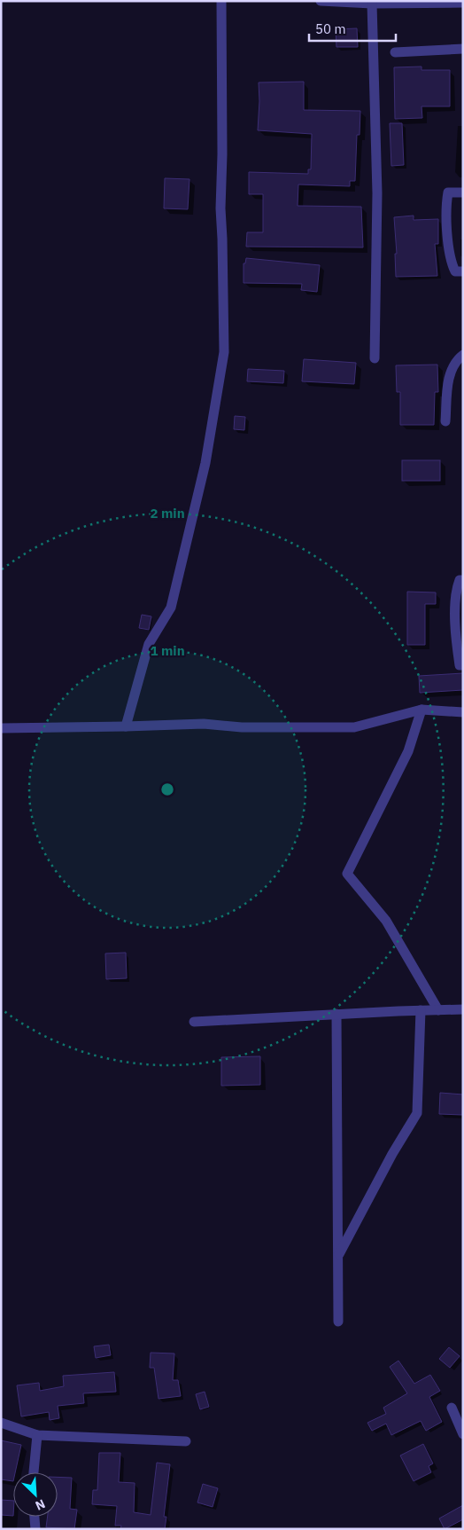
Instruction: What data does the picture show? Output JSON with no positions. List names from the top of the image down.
{
  "scale_bar": "50 m",
  "north": "bottom right",
  "rings": ["2 min", "1 min"]
}
